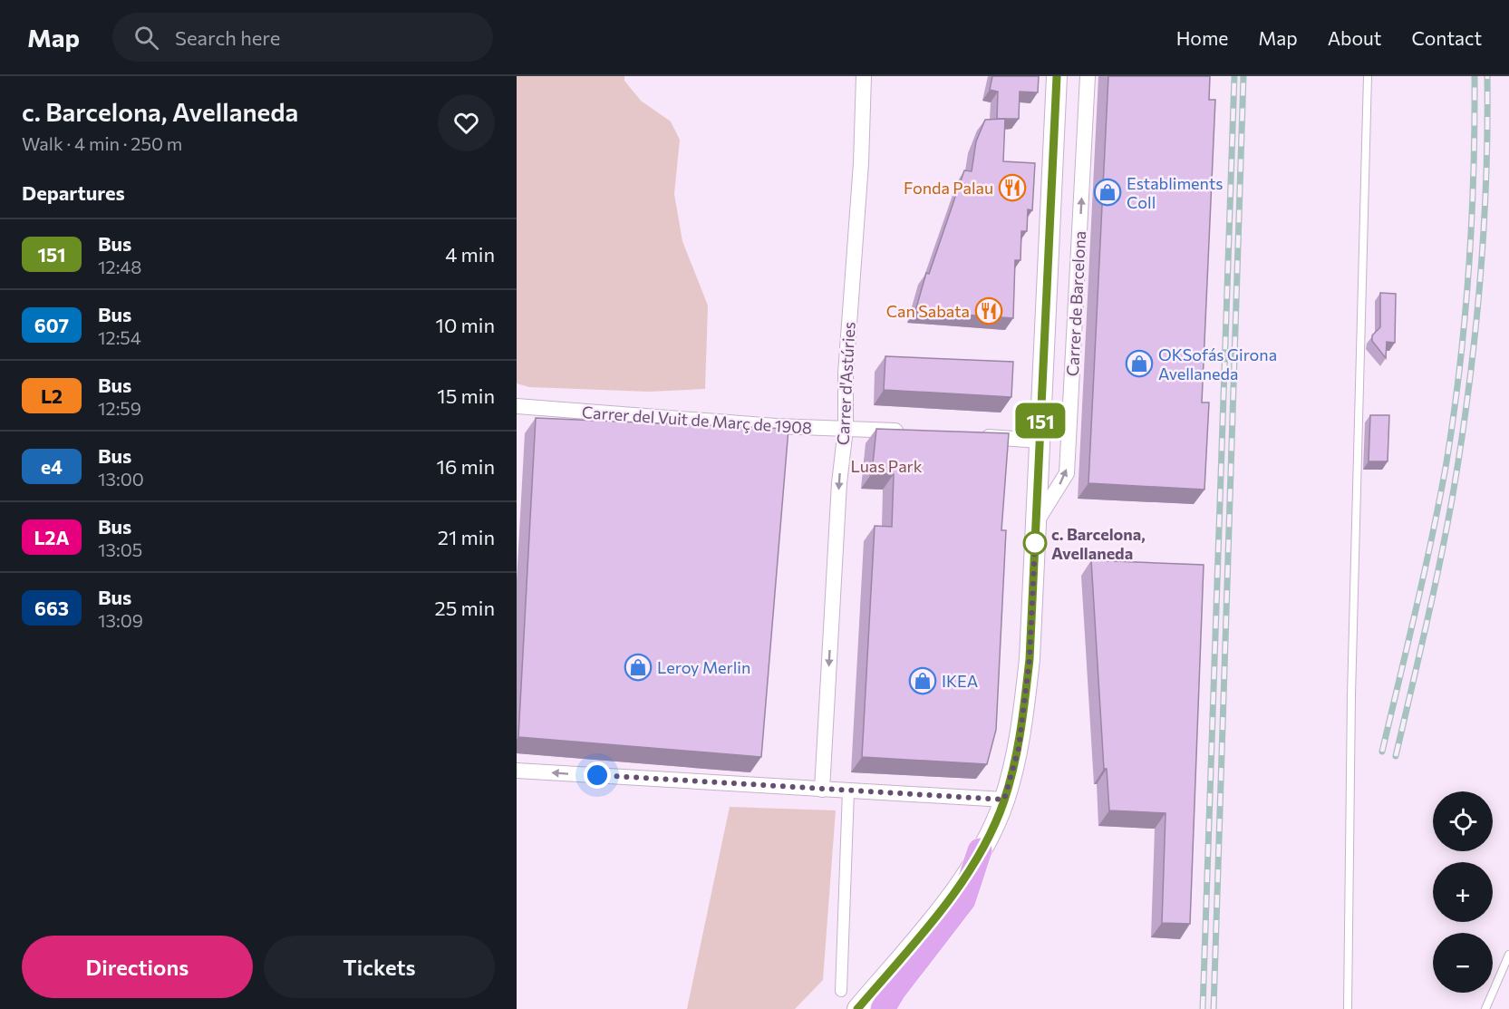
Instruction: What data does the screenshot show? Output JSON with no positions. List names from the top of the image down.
{
  "streets": {
    "main road": ["Carrer de Barcelona"],
    "street": ["Carrer d'Astúries", "Carrer del Vuit de Març de 1908"]
  },
  "crossings": [
    ["Carrer d'Astúries", "Carrer del Vuit de Març de 1908"]
  ],
  "one_way": ["Carrer d'Astúries"],
  "parks": ["Luas Park"],
  "places": {
    "restaurant": ["Fonda Palau", "Can Sabata"],
    "shop": [
      "Establiments Coll",
      "OKSofás Girona Avellaneda",
      "Leroy Merlin",
      "IKEA"
    ],
    "other": ["c. Barcelona, Avellaneda"]
  },
  "lines": ["bus line 151"],
  "page": {
    "header": "Map",
    "search": "Search here",
    "nav": [
      "Home",
      "Map",
      "About",
      "Contact"
    ],
    "heading": [
      ["c. Barcelona, Avellaneda", "Walk · 4 min · 250 m"],
      "Departures"
    ],
    "on_map": "151",
    "list": [
      {
        "mark": "151",
        "name": "Bus",
        "note": "12:48",
        "value": "4 min"
      },
      {
        "mark": "607",
        "name": "Bus",
        "note": "12:54",
        "value": "10 min"
      },
      {
        "mark": "L2",
        "name": "Bus",
        "note": "12:59",
        "value": "15 min"
      },
      {
        "mark": "e4",
        "name": "Bus",
        "note": "13:00",
        "value": "16 min"
      },
      {
        "mark": "L2A",
        "name": "Bus",
        "note": "13:05",
        "value": "21 min"
      },
      {
        "mark": "663",
        "name": "Bus",
        "note": "13:09",
        "value": "25 min"
      }
    ],
    "map_buttons": ["+", "−"],
    "buttons": ["Directions", "Tickets"]
  }
}
